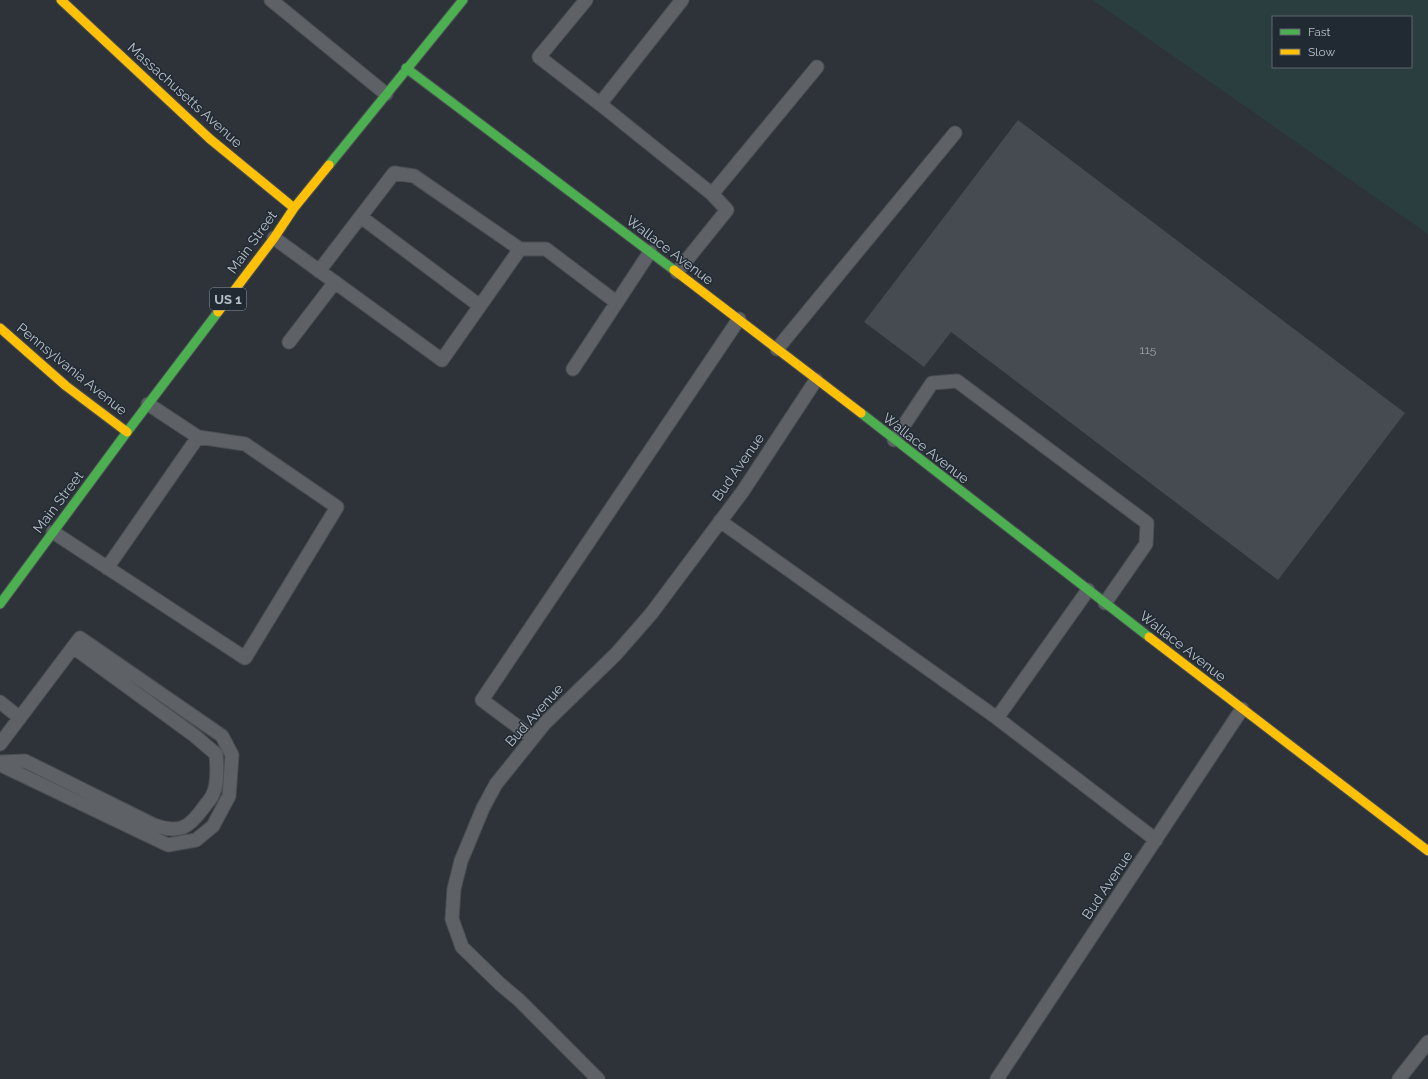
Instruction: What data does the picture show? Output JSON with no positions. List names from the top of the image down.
{
  "streets": {
    "street": [
      "Massachusetts Avenue",
      "Main Street",
      "Wallace Avenue",
      "US 1",
      "Pennsylvania Avenue"
    ],
    "lane": ["Bud Avenue"]
  },
  "crossings": [
    ["Massachusetts Avenue", "Main Street"],
    ["Main Street", "Wallace Avenue"],
    ["Main Street", "Pennsylvania Avenue"],
    ["Wallace Avenue", "Bud Avenue"]
  ],
  "house_numbers": ["115"],
  "legend": ["Fast", "Slow"]
}
